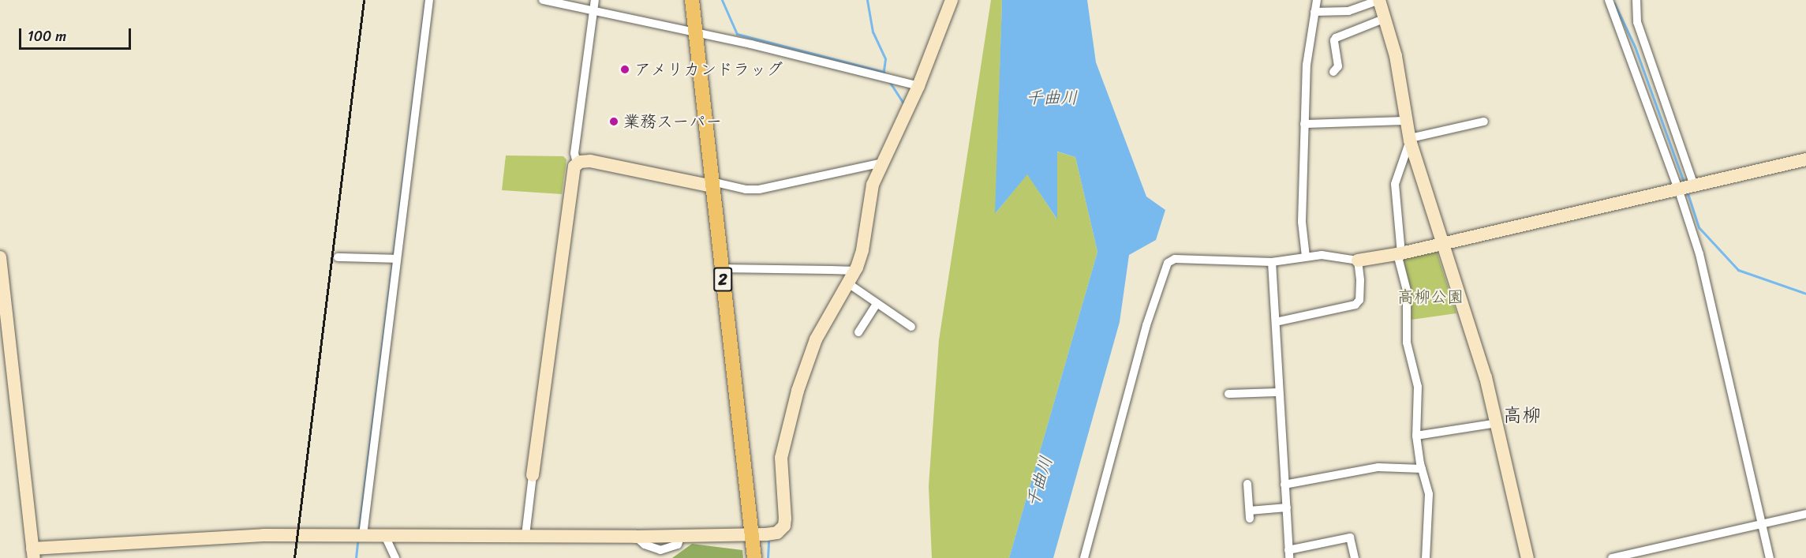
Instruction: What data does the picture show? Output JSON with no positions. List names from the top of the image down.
{
  "streets": {
    "main road": ["2"]
  },
  "districts": ["高柳"],
  "water": ["千曲川"],
  "parks": ["高柳公園"],
  "places": ["アメリカンドラッグ", "業務スーパー"],
  "scale_bar": "100 m"
}
